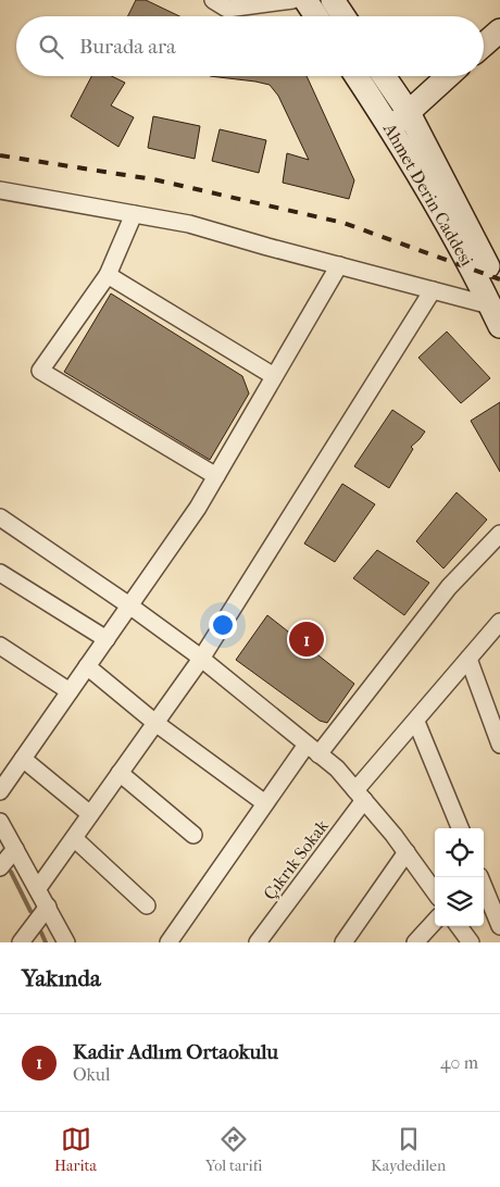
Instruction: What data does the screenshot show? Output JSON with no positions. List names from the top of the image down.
{
  "streets": {
    "main road": ["Ahmet Derin Caddesi"],
    "street": ["Çıkrık Sokak"]
  },
  "page": {
    "search": "Burada ara",
    "pins": "1",
    "heading": "Yakında",
    "list": [
      {
        "mark": "1",
        "name": "Kadir Adlım Ortaokulu",
        "note": "Okul",
        "value": "40 m"
      }
    ],
    "nav": ["Harita", "Yol tarifi", "Kaydedilen"]
  }
}
